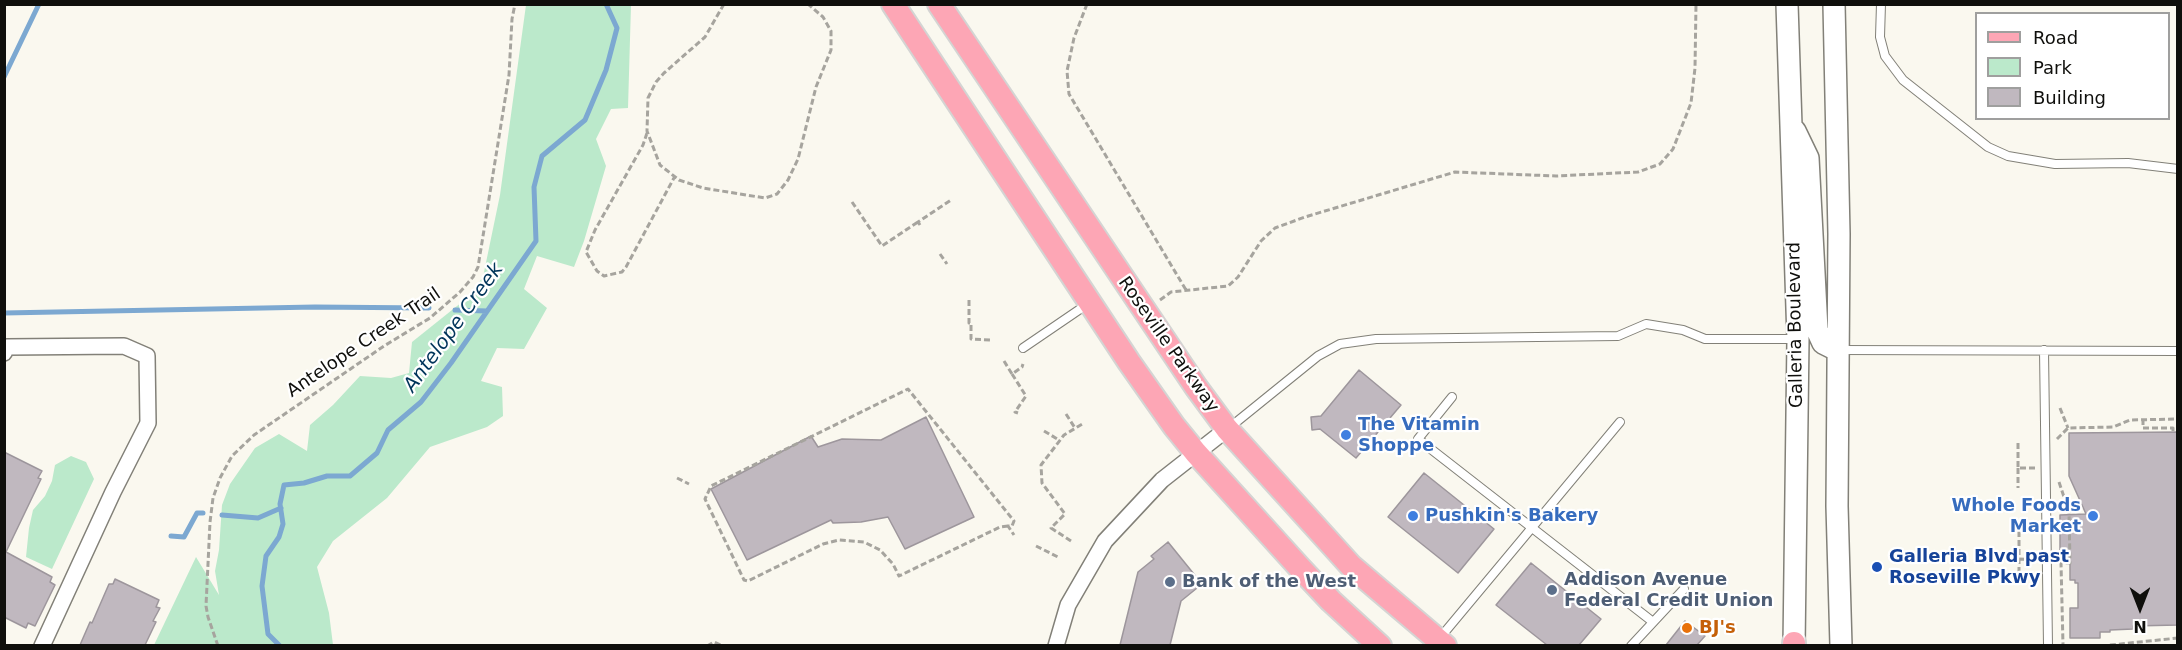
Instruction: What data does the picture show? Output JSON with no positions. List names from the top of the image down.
{
  "streets": {
    "main road": ["Galleria Boulevard", "Roseville Parkway"],
    "path": ["Antelope Creek Trail"]
  },
  "water": ["Antelope Creek"],
  "places": [
    "The Vitamin Shoppe",
    "Pushkin's Bakery",
    "Whole Foods Market",
    "Galleria Blvd past Roseville Pkwy",
    "Bank of the West",
    "Addison Avenue Federal Credit Union",
    "BJ's"
  ],
  "legend": ["Road", "Park", "Building"],
  "north": "bottom"
}
